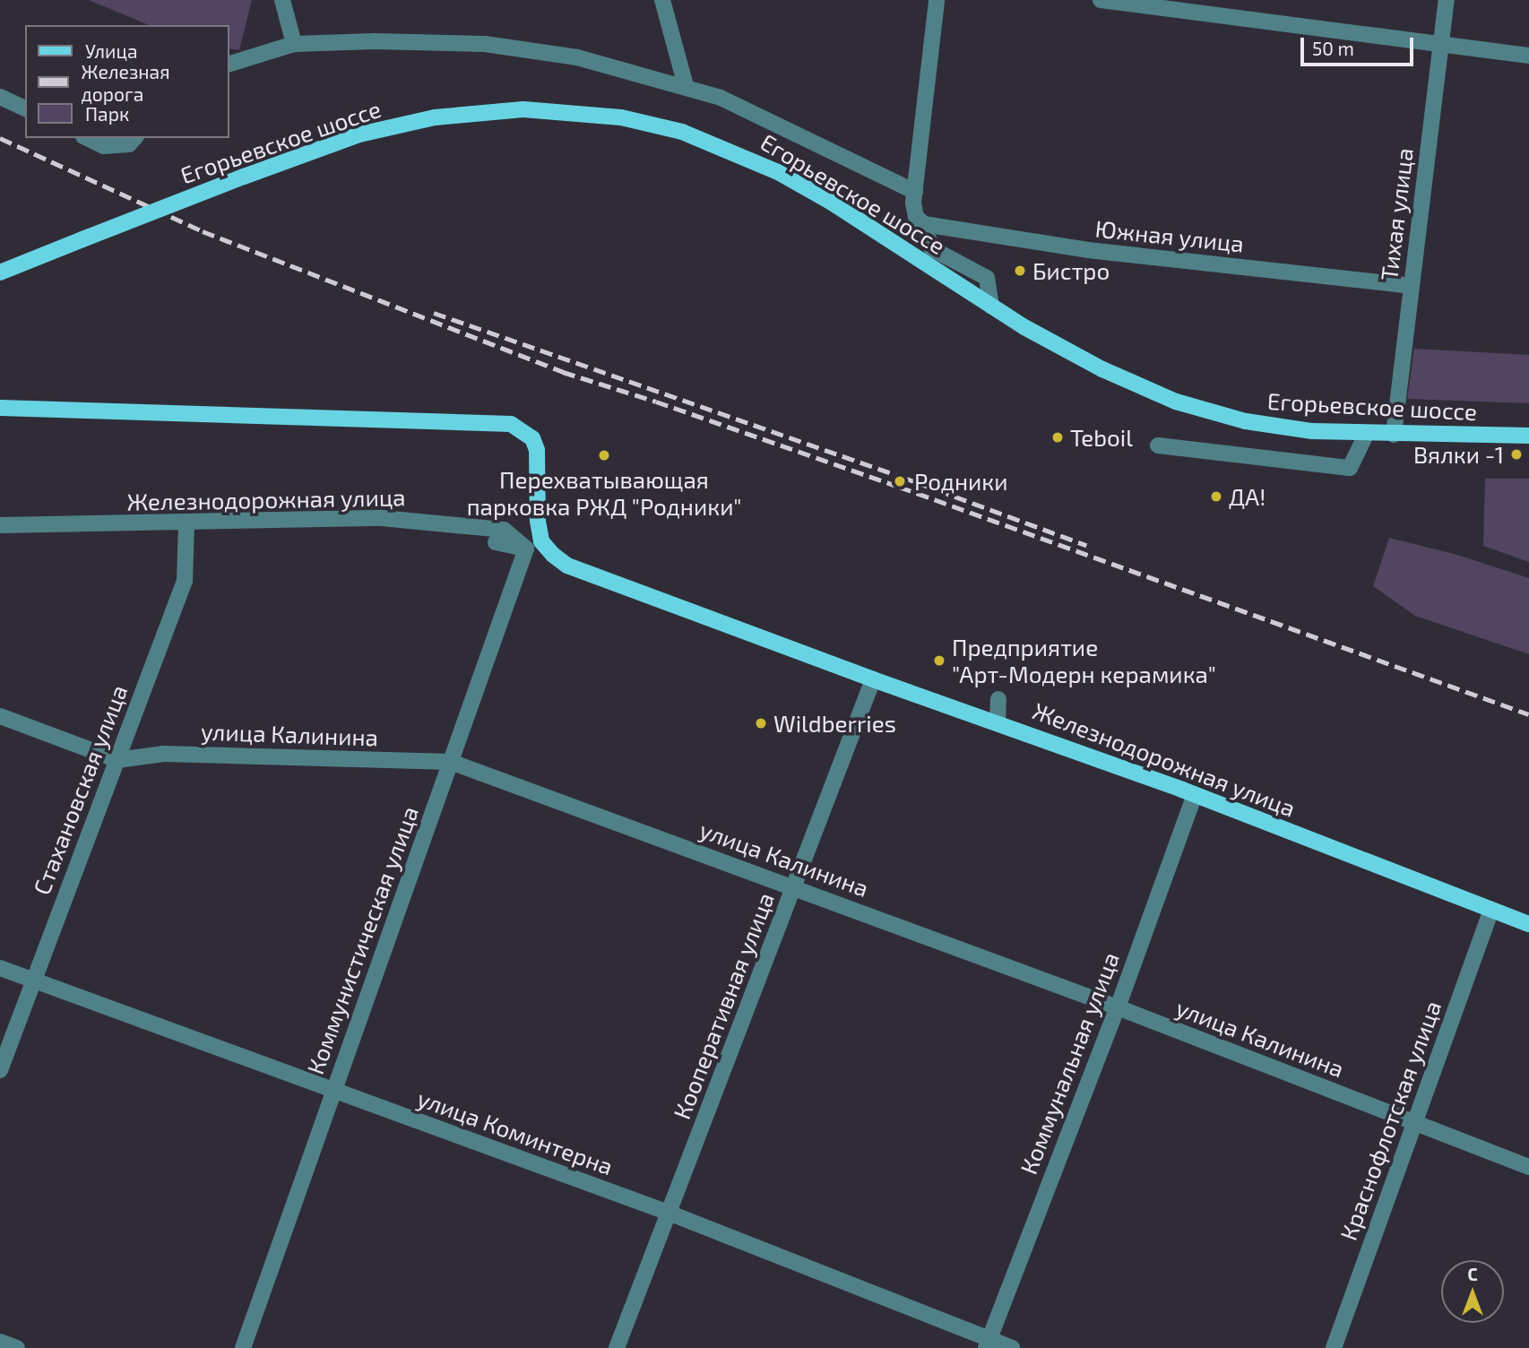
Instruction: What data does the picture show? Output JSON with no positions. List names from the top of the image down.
{
  "streets": {
    "main road": ["Егорьевское шоссе", "Железнодорожная улица"],
    "street": [
      "Тихая улица",
      "Южная улица",
      "улица Калинина",
      "Стахановская улица",
      "Коммунистическая улица",
      "Кооперативная улица",
      "Коммунальная улица",
      "Краснофлотская улица",
      "улица Коминтерна"
    ]
  },
  "crossings": [
    ["Егорьевское шоссе", "Тихая улица"],
    ["Тихая улица", "Южная улица"],
    ["Железнодорожная улица", "Стахановская улица"],
    ["Железнодорожная улица", "Коммунистическая улица"],
    ["Железнодорожная улица", "Кооперативная улица"],
    ["Железнодорожная улица", "Коммунальная улица"],
    ["Железнодорожная улица", "Краснофлотская улица"],
    ["улица Калинина", "Стахановская улица"],
    ["улица Калинина", "Коммунистическая улица"],
    ["улица Калинина", "Кооперативная улица"],
    ["улица Калинина", "Коммунальная улица"],
    ["улица Калинина", "Краснофлотская улица"],
    ["Стахановская улица", "улица Коминтерна"],
    ["Коммунистическая улица", "улица Коминтерна"],
    ["Кооперативная улица", "улица Коминтерна"],
    ["Коммунальная улица", "улица Коминтерна"]
  ],
  "places": [
    "Бистро",
    "Teboil",
    "Вялки -1",
    "Перехватывающая парковка РЖД \"Родники\"",
    "Родники",
    "ДА!",
    "Предприятие \"Арт-Модерн керамика\"",
    "Wildberries"
  ],
  "legend": ["Улица", "Железная дорога", "Парк"],
  "scale_bar": "50 m",
  "north": "top"
}
